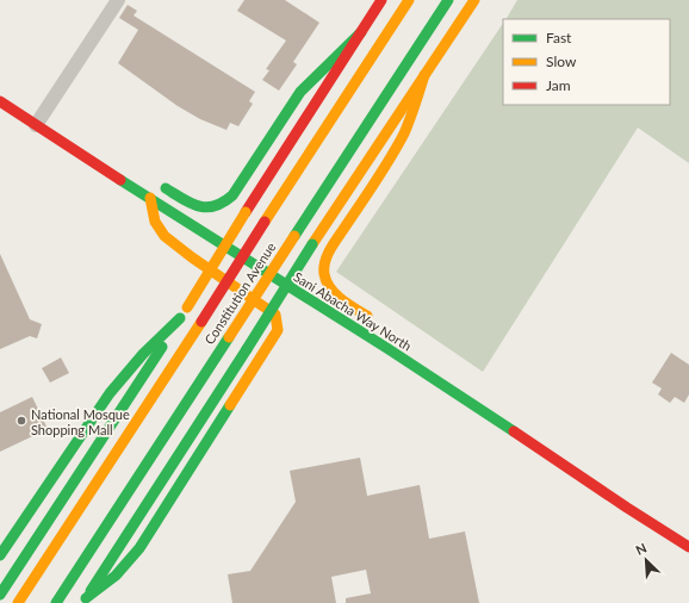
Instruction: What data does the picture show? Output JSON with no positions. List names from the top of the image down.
{
  "streets": {
    "main road": ["Constitution Avenue", "Sani Abacha Way North"]
  },
  "places": ["National Mosque Shopping Mall"],
  "legend": ["Fast", "Slow", "Jam"],
  "north": "top left"
}
